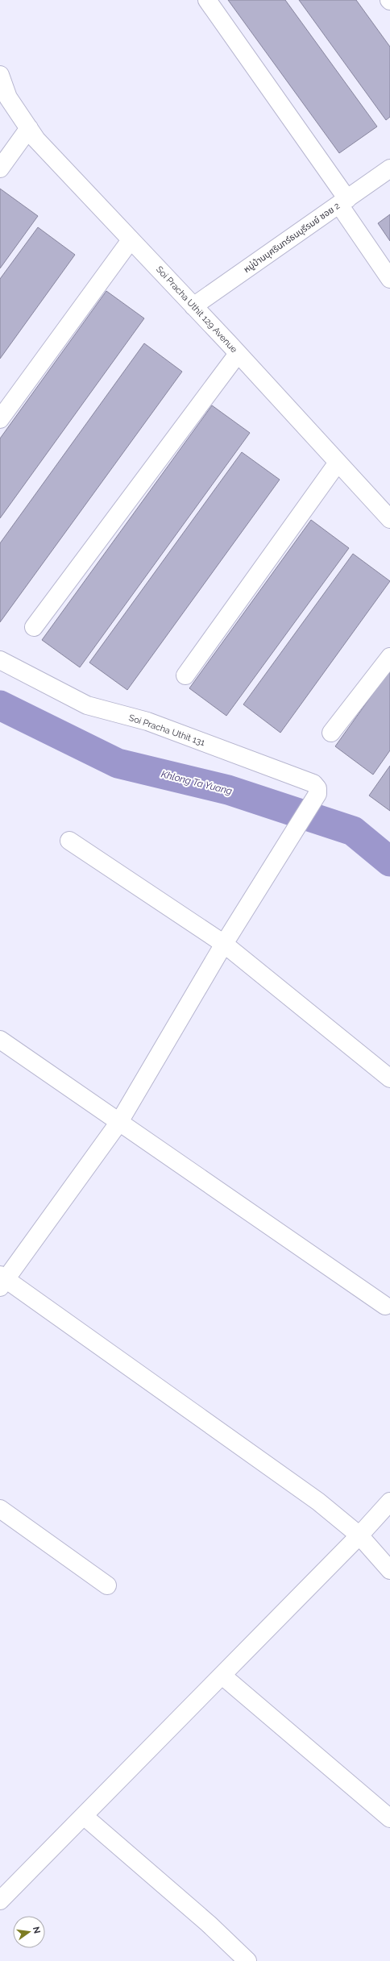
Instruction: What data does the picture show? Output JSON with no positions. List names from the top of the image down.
{
  "streets": {
    "street": ["หมู่บ้านบุศรินทร์ธนบุรีรมย์ ซอย 2", "Soi Pracha Uthit 129 Avenue", "Soi Pracha Uthit 131"]
  },
  "crossings": [
    ["หมู่บ้านบุศรินทร์ธนบุรีรมย์ ซอย 2", "Soi Pracha Uthit 129 Avenue"]
  ],
  "water": ["Khlong Ta Yuang"],
  "north": "right"
}
